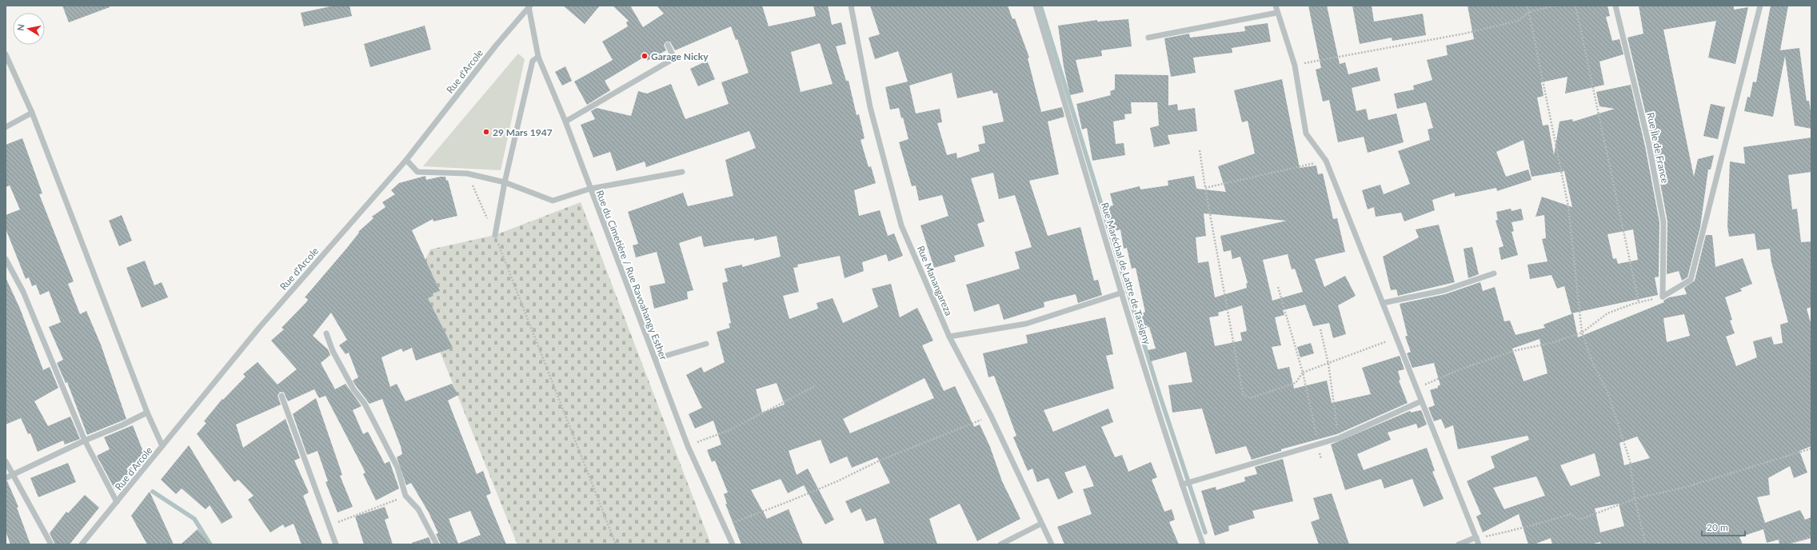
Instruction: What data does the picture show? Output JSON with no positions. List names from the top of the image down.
{
  "streets": {
    "street": [
      "Rue d'Arcole",
      "Rue Île de France",
      "Rue Maréchal de Lattre de Tassigny",
      "Rue du Cimetière / Rue Ravoahangy Esther",
      "Rue Manangareza"
    ]
  },
  "crossings": [
    ["Rue d'Arcole", "Rue du Cimetière / Rue Ravoahangy Esther"]
  ],
  "places": ["Garage Nicky", "29 Mars 1947"],
  "scale_bar": "20 m",
  "north": "left"
}
